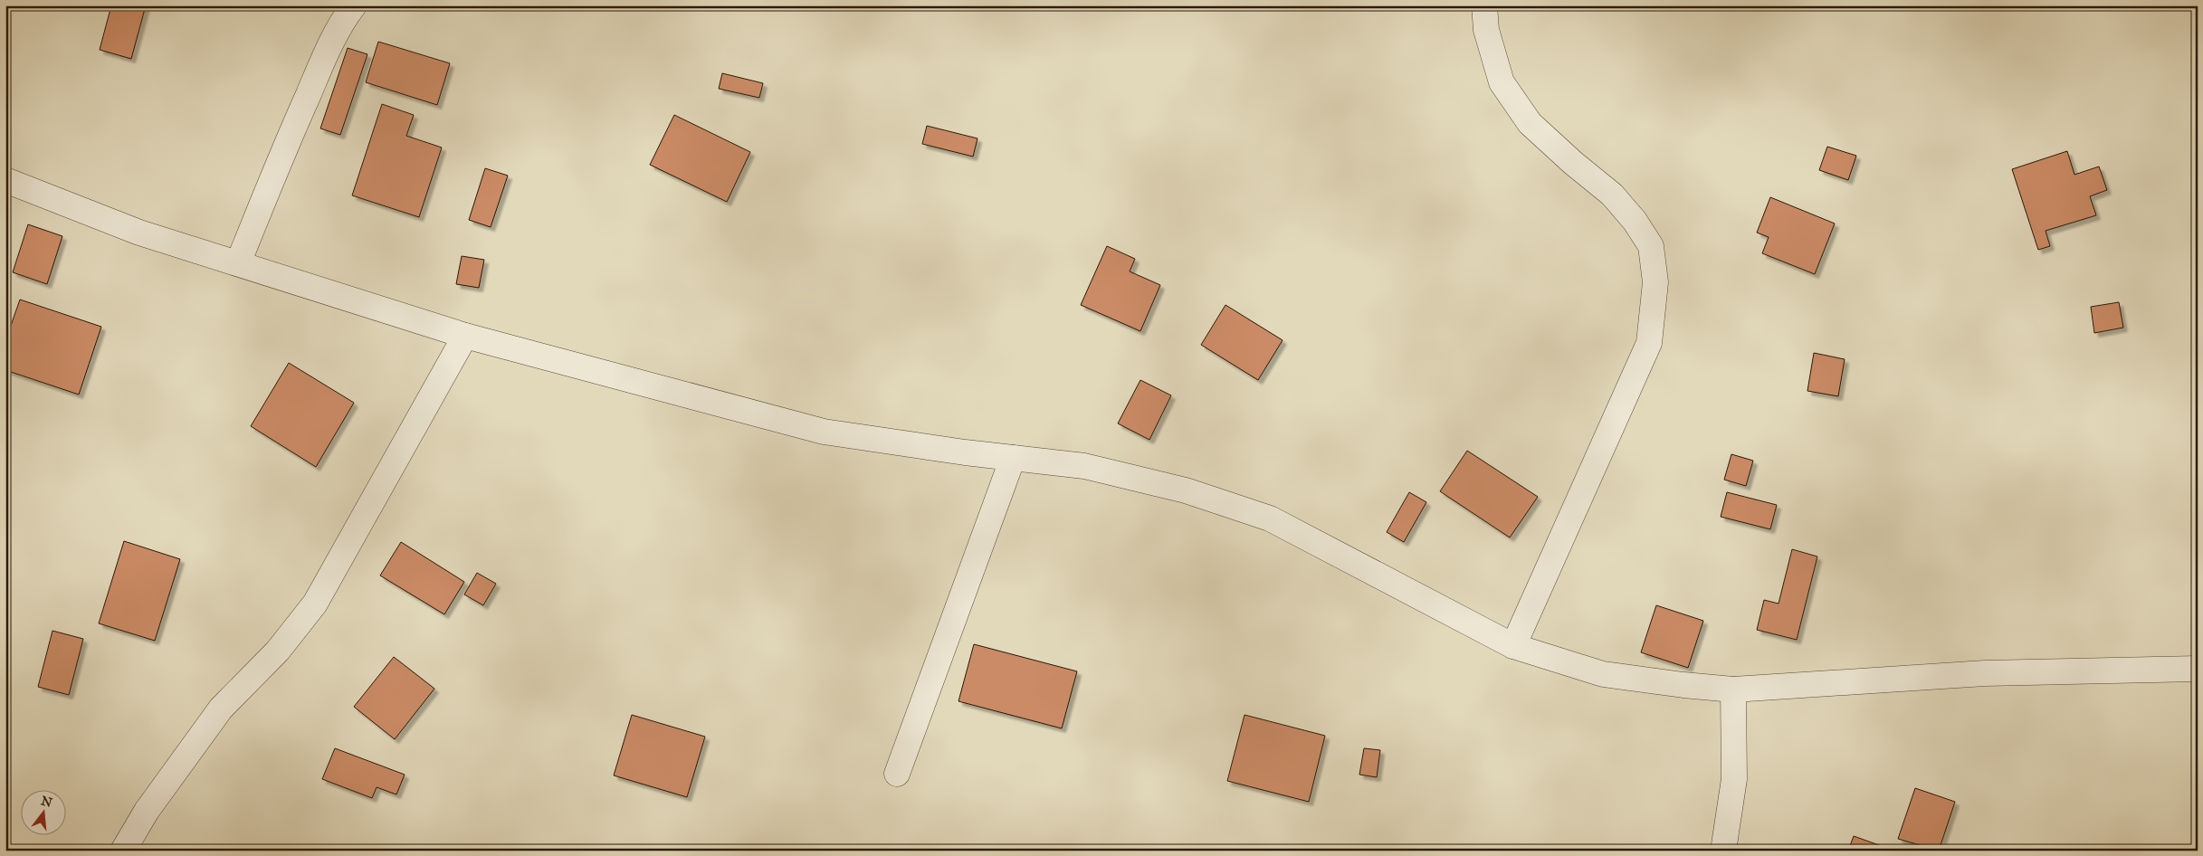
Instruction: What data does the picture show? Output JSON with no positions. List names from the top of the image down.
{
  "north": "top"
}
